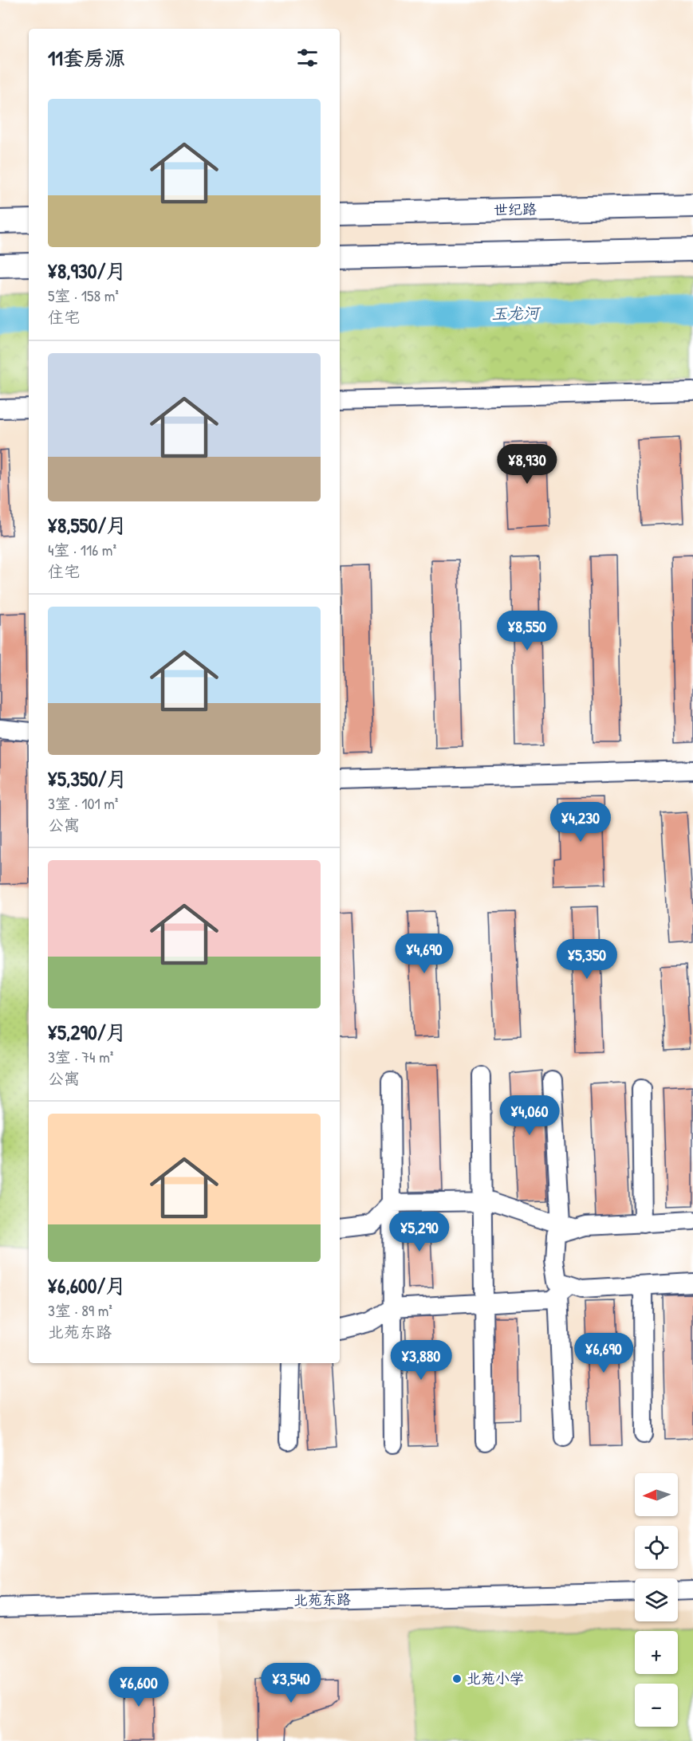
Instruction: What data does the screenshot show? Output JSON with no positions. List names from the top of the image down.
{
  "streets": {
    "main road": ["世纪路"],
    "street": ["北苑东路"]
  },
  "water": ["玉龙河"],
  "places": ["北苑小学"],
  "north": "left",
  "page": {
    "heading": "11套房源",
    "list": [
      {
        "name": "¥8,930/月",
        "note": "5室 · 158 m² · 住宅"
      },
      {
        "name": "¥8,550/月",
        "note": "4室 · 116 m² · 住宅"
      },
      {
        "name": "¥5,350/月",
        "note": "3室 · 101 m² · 公寓"
      },
      {
        "name": "¥5,290/月",
        "note": "3室 · 74 m² · 公寓"
      },
      {
        "name": "¥6,600/月",
        "note": "3室 · 89 m² · 北苑东路"
      }
    ],
    "price": [
      "¥8,930",
      "¥8,550",
      "¥4,230",
      "¥4,690",
      "¥5,350",
      "¥4,060",
      "¥5,290",
      "¥6,690",
      "¥3,880",
      "¥3,540",
      "¥6,600"
    ],
    "map_buttons": ["+", "−"]
  }
}
